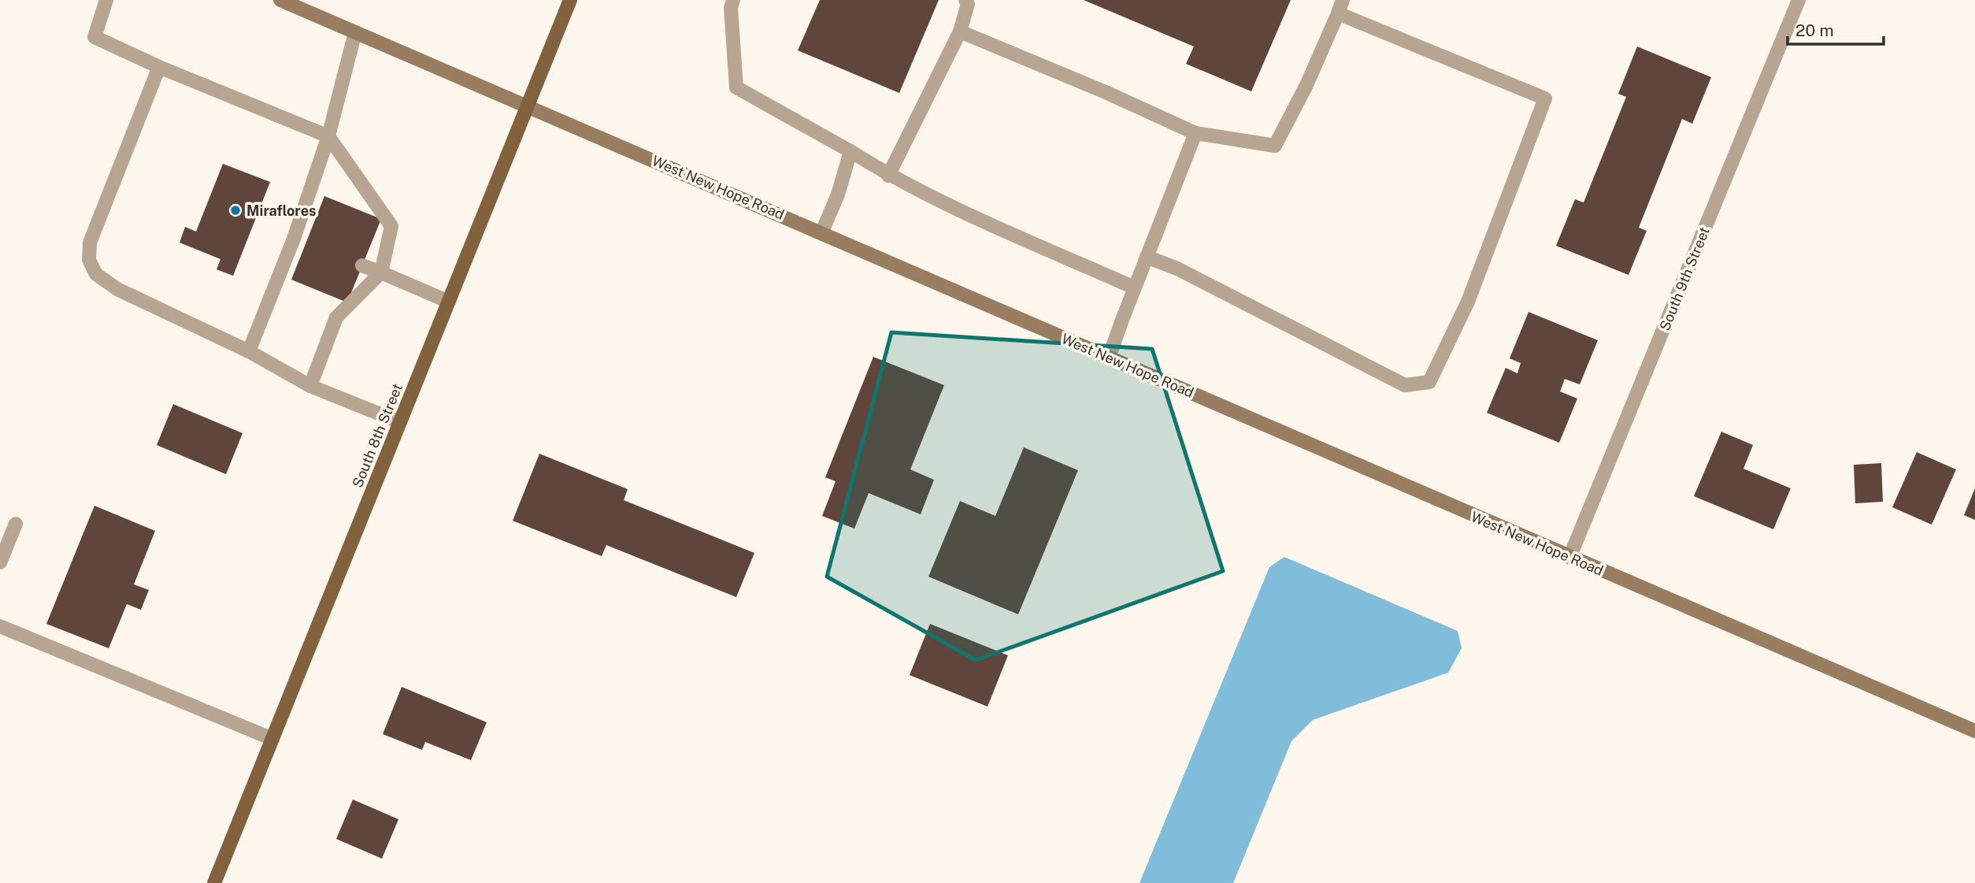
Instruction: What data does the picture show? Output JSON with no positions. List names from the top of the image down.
{
  "streets": {
    "main road": ["West New Hope Road", "South 8th Street"],
    "street": ["South 9th Street"]
  },
  "crossings": [
    ["West New Hope Road", "South 9th Street"],
    ["West New Hope Road", "South 8th Street"]
  ],
  "places": ["Miraflores"],
  "scale_bar": "20 m"
}
